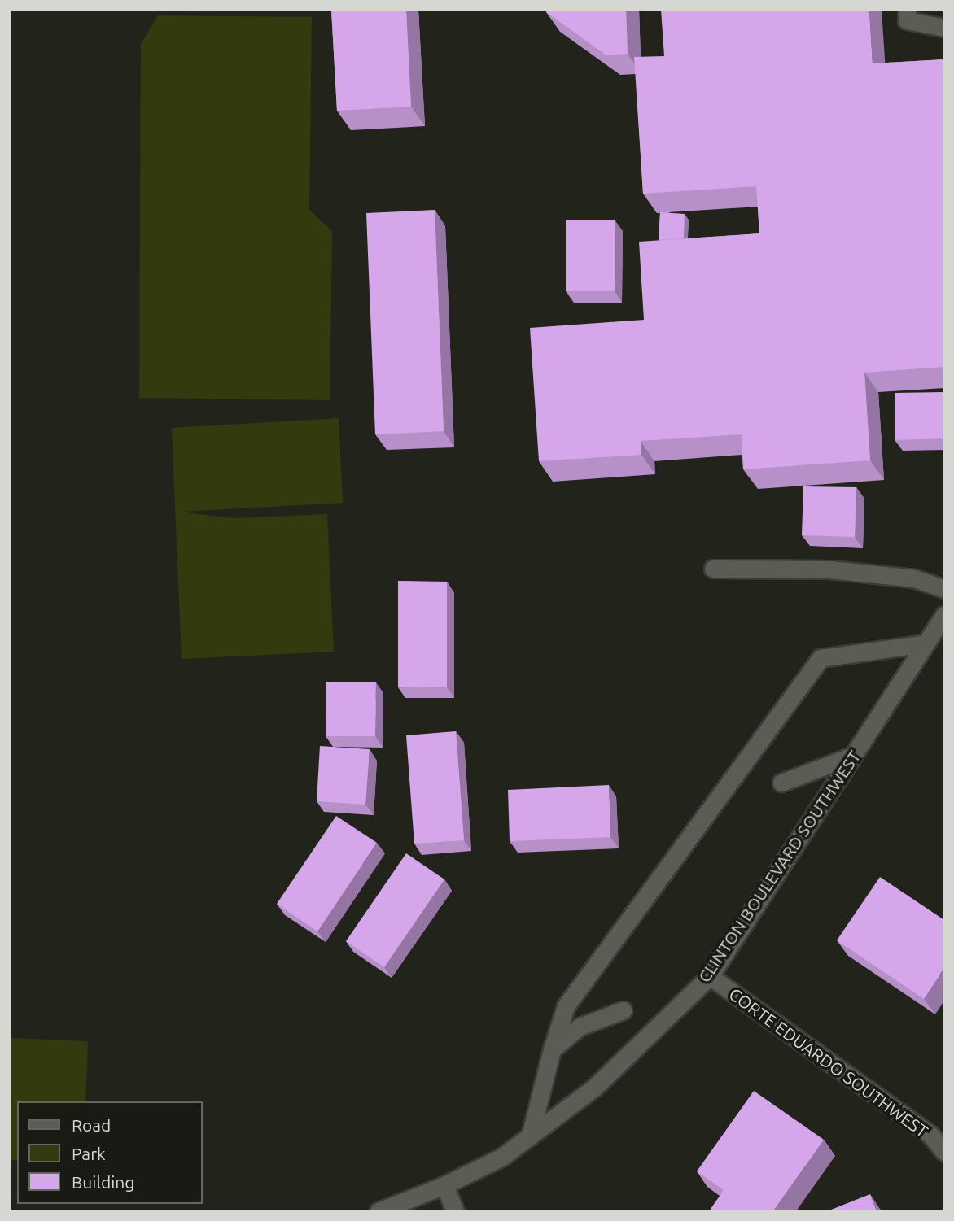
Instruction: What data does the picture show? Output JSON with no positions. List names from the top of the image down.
{
  "streets": {
    "street": ["CLINTON BOULEVARD SOUTHWEST", "CORTE EDUARDO SOUTHWEST"]
  },
  "crossings": [
    ["CLINTON BOULEVARD SOUTHWEST", "CORTE EDUARDO SOUTHWEST"]
  ],
  "legend": ["Road", "Park", "Building"]
}
